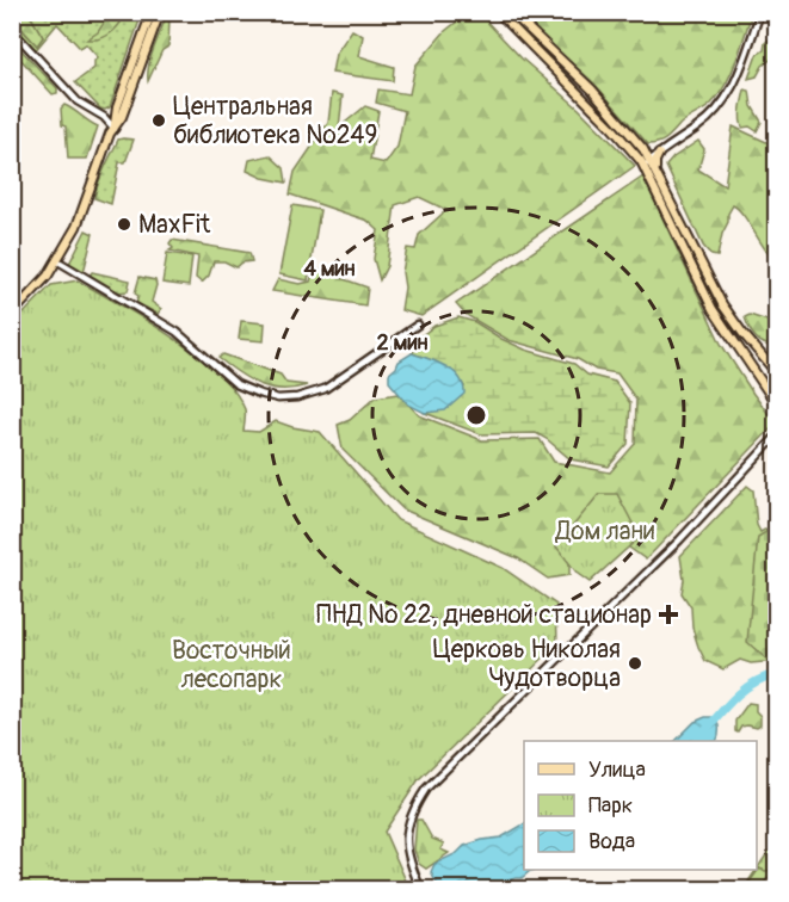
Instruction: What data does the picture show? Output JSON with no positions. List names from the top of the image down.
{
  "parks": ["Дом лани", "Восточный лесопарк"],
  "places": {
    "other": ["Центральная библиотека №249", "MaxFit", "Церковь Николая Чудотворца"],
    "health": ["ПНД № 22, дневной стационар"]
  },
  "legend": ["Улица", "Парк", "Вода"],
  "rings": ["4 мин", "2 мин"]
}
